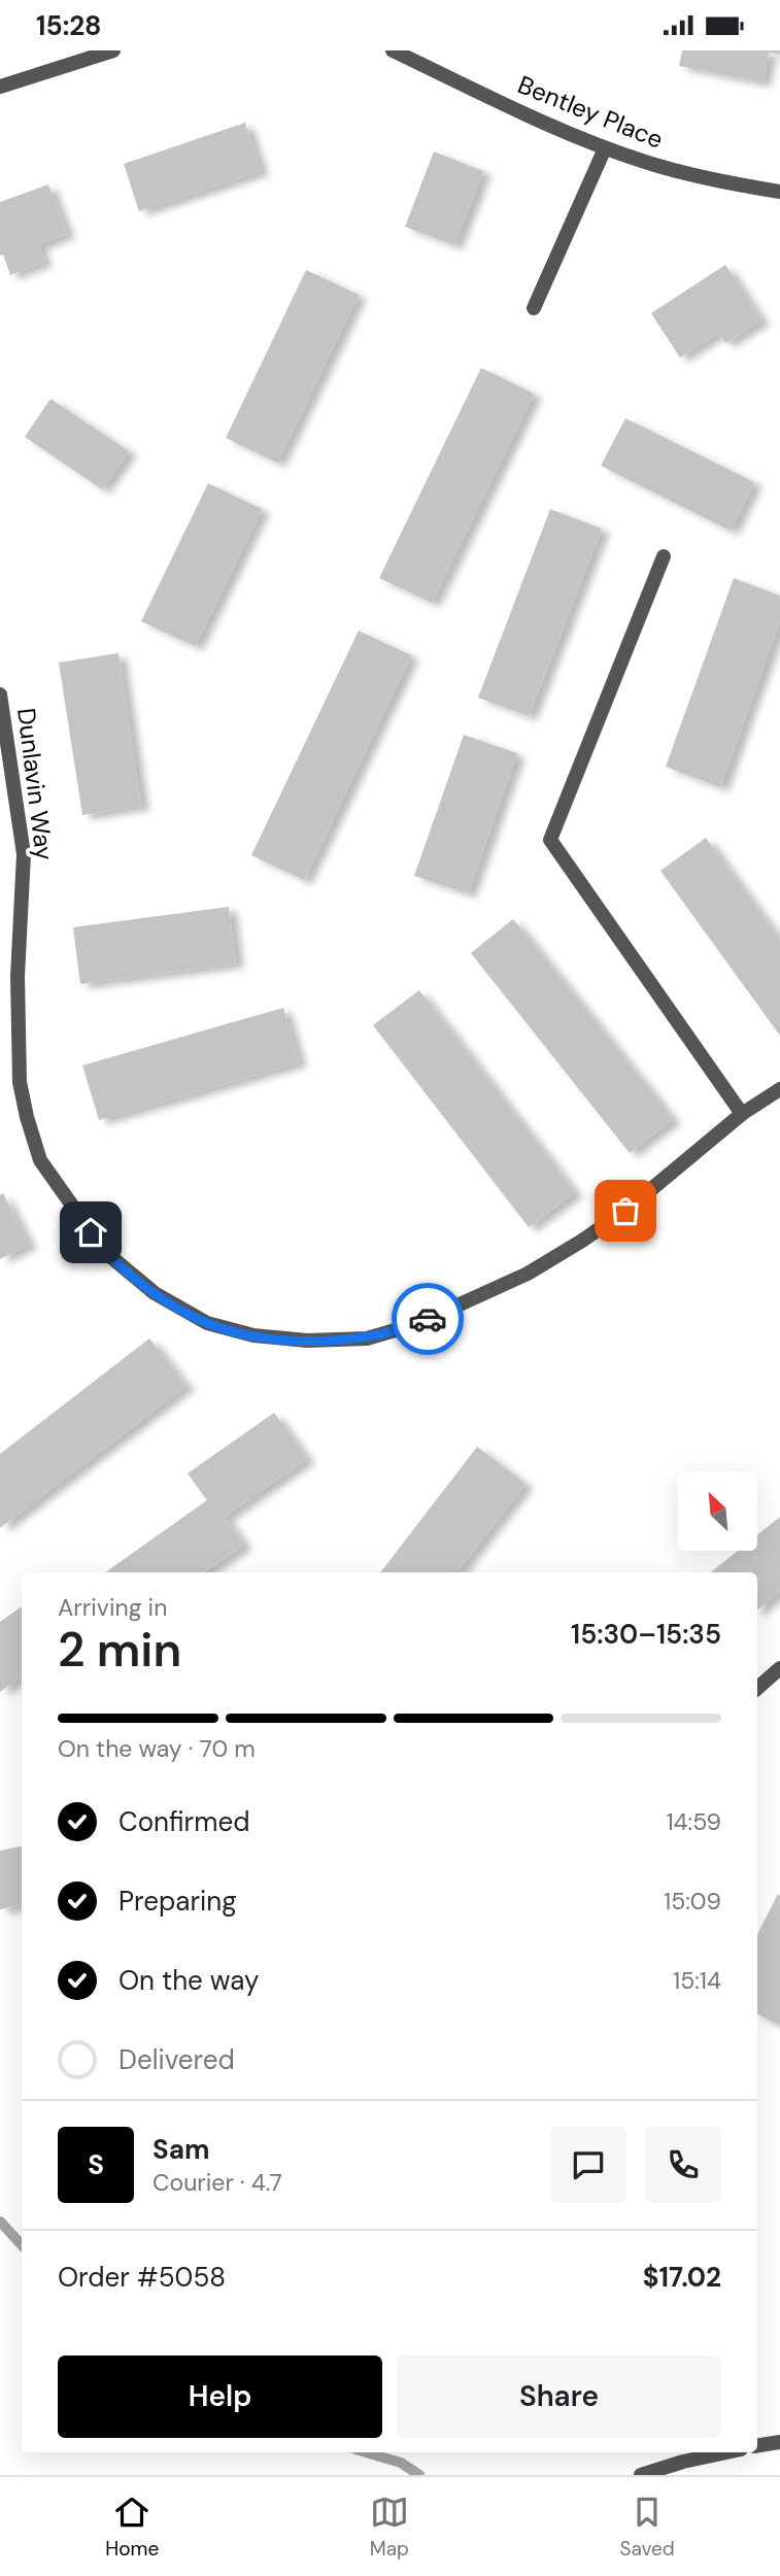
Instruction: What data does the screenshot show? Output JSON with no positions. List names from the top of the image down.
{
  "streets": {
    "street": ["Bentley Place", "Dunlavin Way"]
  },
  "north": "top left",
  "page": {
    "status": "15:28",
    "heading": ["2 min", "Arriving in", "15:30–15:35"],
    "panel": [
      "Sam",
      "Courier · 4.7",
      "Order #5058",
      "$17.02"
    ],
    "bar": "On the way · 70 m",
    "list": [
      ["Confirmed", "14:59"],
      ["Preparing", "15:09"],
      ["On the way", "15:14"],
      "Delivered"
    ],
    "round": "S",
    "buttons": ["Help", "Share"],
    "tabs": ["Home", "Map", "Saved"]
  }
}
